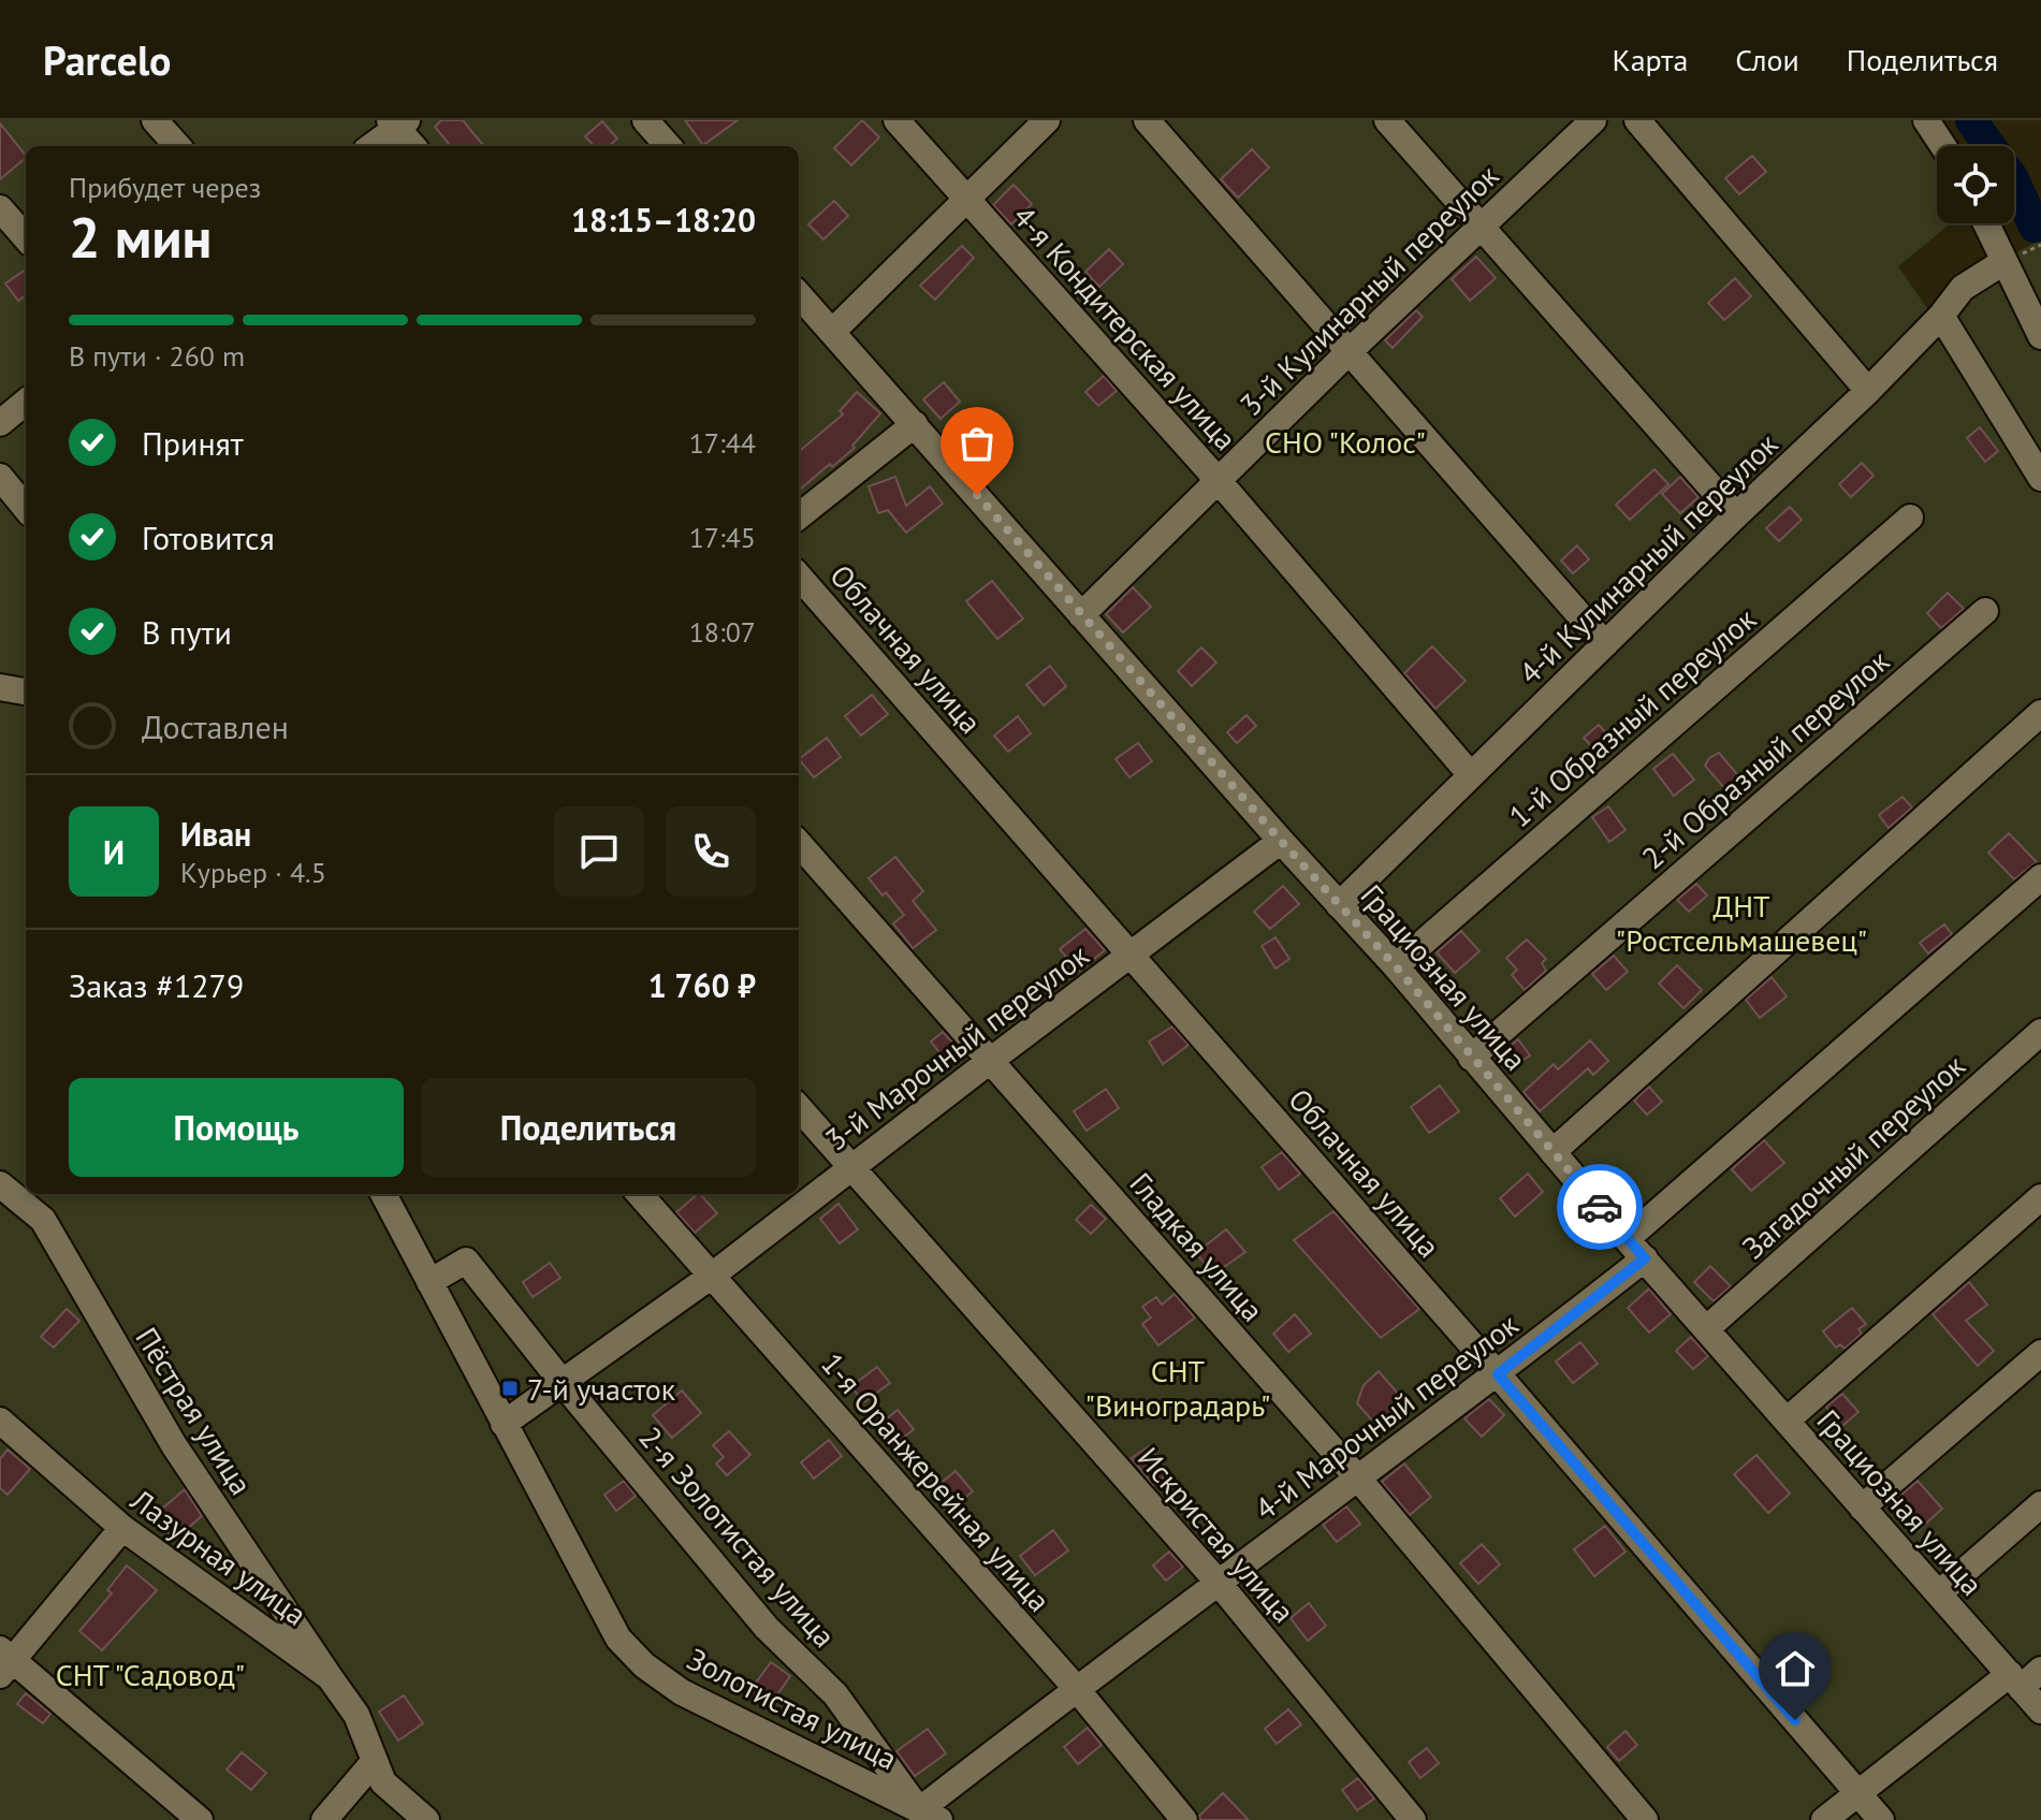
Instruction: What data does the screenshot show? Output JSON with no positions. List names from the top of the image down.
{
  "streets": {
    "street": [
      "3-й Кулинарный переулок",
      "4-я Кондитерская улица",
      "4-й Кулинарный переулок",
      "Облачная улица",
      "1-й Образный переулок",
      "2-й Образный переулок",
      "Грациозная улица",
      "3-й Марочный переулок",
      "Загадочный переулок",
      "Гладкая улица",
      "Пёстрая улица",
      "4-й Марочный переулок",
      "1-я Оранжерейная улица",
      "Искристая улица",
      "2-я Золотистая улица",
      "Лазурная улица",
      "Золотистая улица"
    ]
  },
  "crossings": [
    ["3-й Кулинарный переулок", "4-я Кондитерская улица"],
    ["3-й Кулинарный переулок", "Грациозная улица"],
    ["4-я Кондитерская улица", "4-й Кулинарный переулок"],
    ["4-й Кулинарный переулок", "Грациозная улица"],
    ["Облачная улица", "3-й Марочный переулок"],
    ["Облачная улица", "4-й Марочный переулок"],
    ["1-й Образный переулок", "Грациозная улица"],
    ["2-й Образный переулок", "Грациозная улица"],
    ["Грациозная улица", "3-й Марочный переулок"],
    ["Грациозная улица", "Загадочный переулок"],
    ["Грациозная улица", "4-й Марочный переулок"],
    ["3-й Марочный переулок", "Гладкая улица"],
    ["3-й Марочный переулок", "1-я Оранжерейная улица"],
    ["3-й Марочный переулок", "Искристая улица"],
    ["3-й Марочный переулок", "2-я Золотистая улица"],
    ["3-й Марочный переулок", "Золотистая улица"],
    ["Гладкая улица", "4-й Марочный переулок"],
    ["Пёстрая улица", "Лазурная улица"],
    ["4-й Марочный переулок", "1-я Оранжерейная улица"],
    ["4-й Марочный переулок", "Искристая улица"],
    ["4-й Марочный переулок", "2-я Золотистая улица"],
    ["4-й Марочный переулок", "Золотистая улица"],
    ["2-я Золотистая улица", "Золотистая улица"]
  ],
  "parks": [
    "СНО \"Колос\"",
    "ДНТ \"Ростсельмашевец\"",
    "СНТ \"Виноградарь\"",
    "СНТ \"Садовод\""
  ],
  "places": {
    "transit": ["7-й участок"]
  },
  "page": {
    "header": "Parcelo",
    "nav": ["Карта", "Слои", "Поделиться"],
    "heading": ["2 мин", "Прибудет через", "18:15–18:20"],
    "panel": [
      "Иван",
      "Курьер · 4.5",
      "Заказ #1279",
      "1 760 ₽"
    ],
    "bar": "В пути · 260 m",
    "list": [
      ["Принят", "17:44"],
      ["Готовится", "17:45"],
      ["В пути", "18:07"],
      "Доставлен"
    ],
    "round": "И",
    "buttons": ["Помощь", "Поделиться"]
  }
}
